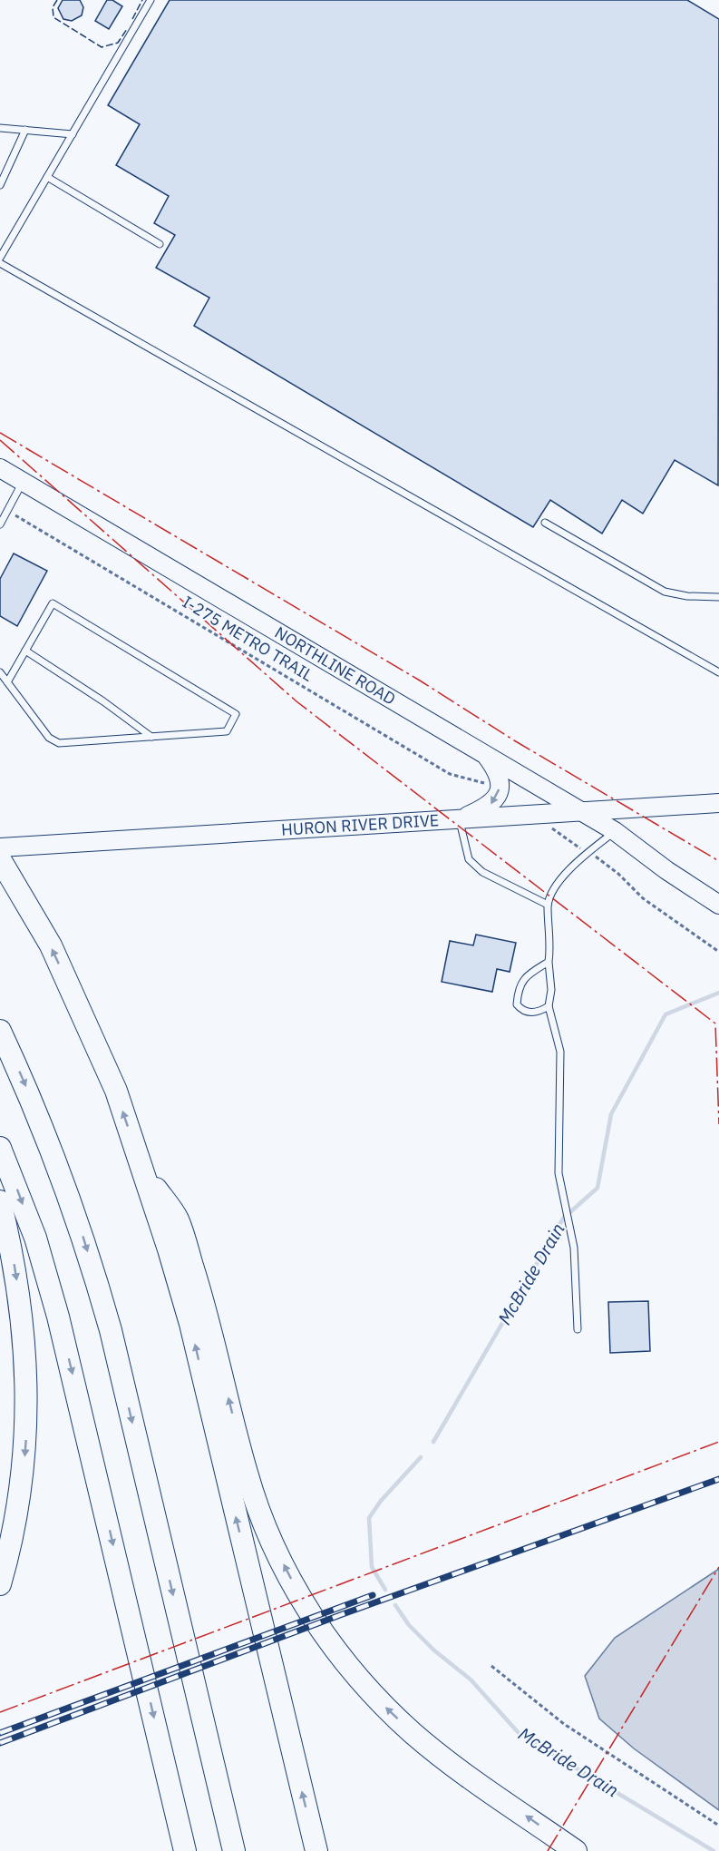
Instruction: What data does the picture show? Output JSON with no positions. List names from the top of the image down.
{
  "streets": {
    "street": ["NORTHLINE ROAD", "HURON RIVER DRIVE"],
    "path": ["I-275 METRO TRAIL"]
  },
  "crossings": [
    ["NORTHLINE ROAD", "HURON RIVER DRIVE"]
  ],
  "water": ["McBride Drain"]
}
